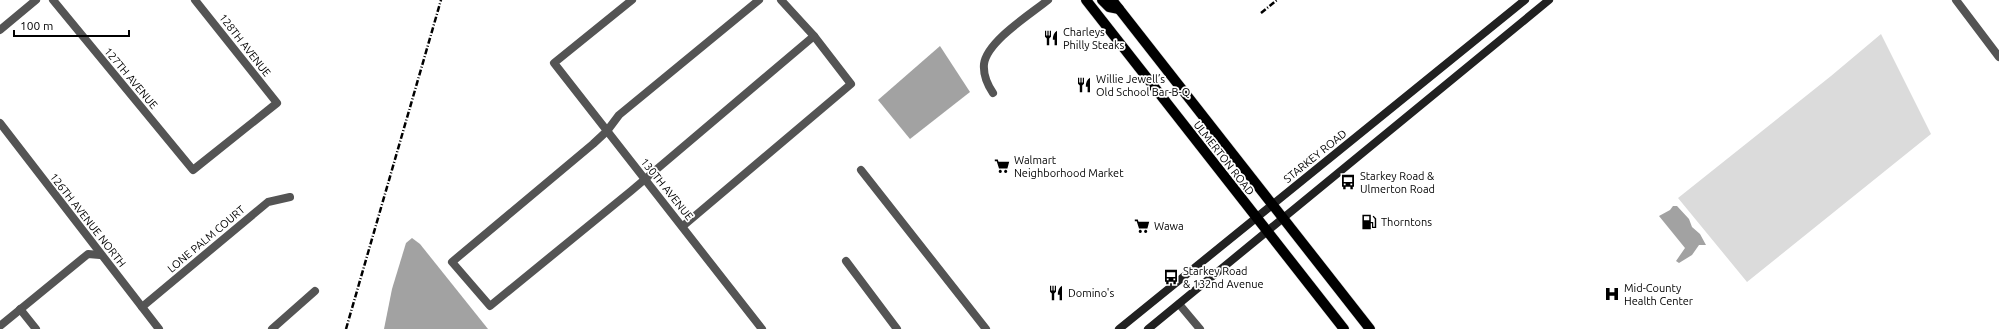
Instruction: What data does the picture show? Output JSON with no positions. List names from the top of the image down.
{
  "streets": {
    "main road": ["STARKEY ROAD", "ULMERTON ROAD"],
    "street": [
      "128TH AVENUE",
      "127TH AVENUE",
      "130TH AVENUE",
      "126TH AVENUE NORTH",
      "LONE PALM COURT"
    ]
  },
  "crossings": [
    ["128TH AVENUE", "127TH AVENUE"],
    ["STARKEY ROAD", "ULMERTON ROAD"],
    ["126TH AVENUE NORTH", "LONE PALM COURT"]
  ],
  "places": {
    "restaurant": ["Charleys Philly Steaks", "Willie Jewell’s Old School Bar-B-Q", "Domino's"],
    "supermarket": ["Walmart Neighborhood Market", "Wawa"],
    "bus stop": ["Starkey Road & Ulmerton Road", "Starkey Road & 132nd Avenue"],
    "fuel station": ["Thorntons"],
    "hospital": ["Mid-County Health Center"]
  },
  "scale_bar": "100 m"
}
